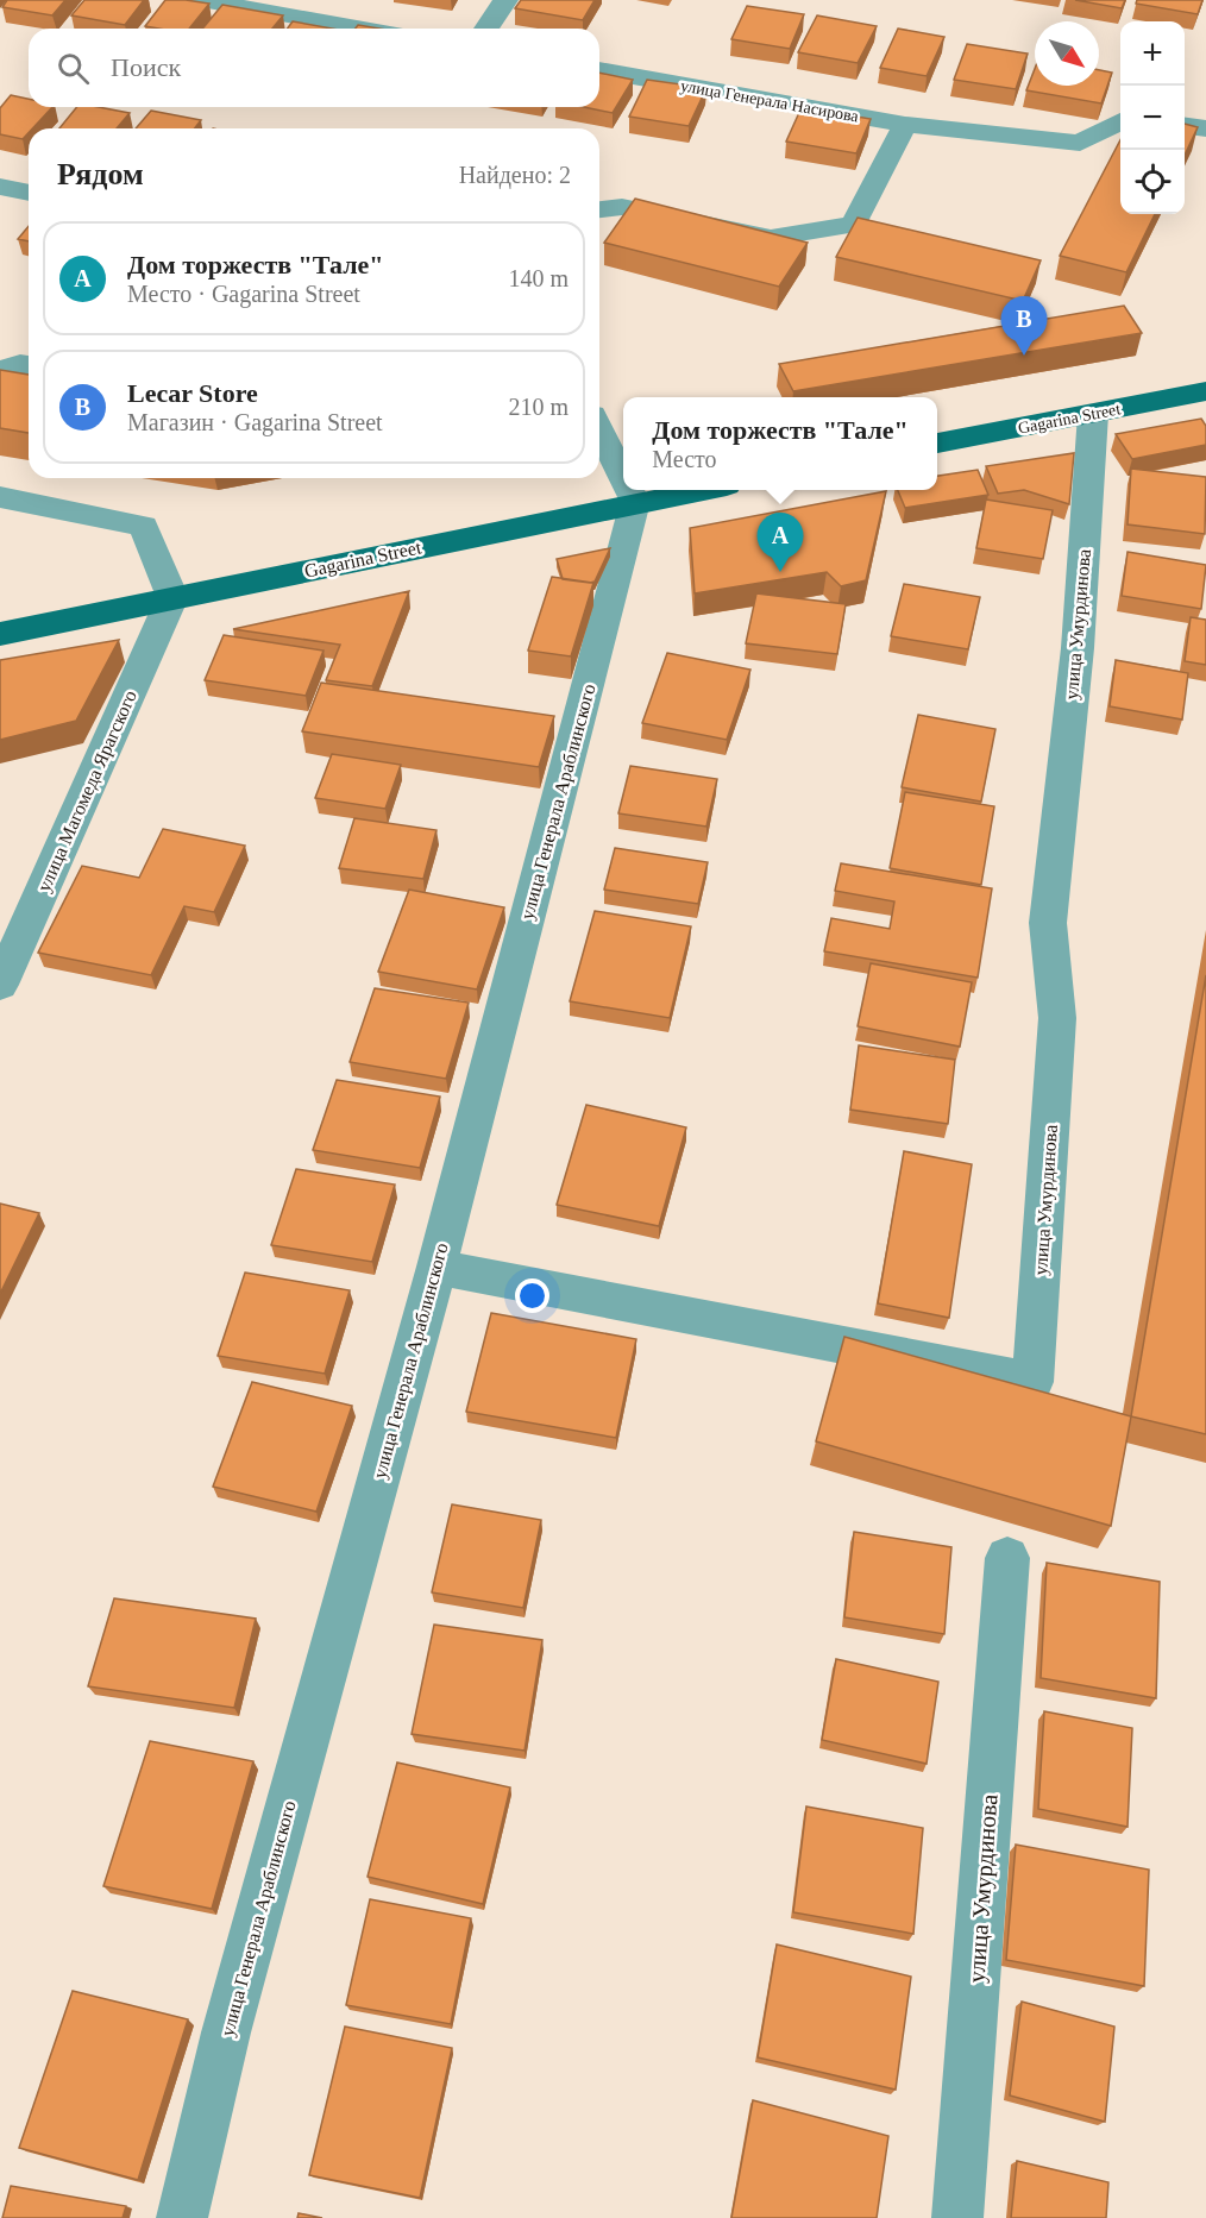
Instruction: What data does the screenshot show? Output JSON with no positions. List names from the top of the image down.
{
  "streets": {
    "main road": ["Gagarina Street"],
    "street": [
      "улица Генерала Насирова",
      "улица Умурдинова",
      "улица Магомеда Ярагского",
      "улица Генерала Араблинского"
    ]
  },
  "crossings": [
    ["Gagarina Street", "улица Умурдинова"],
    ["Gagarina Street", "улица Магомеда Ярагского"],
    ["Gagarina Street", "улица Генерала Араблинского"],
    ["улица Умурдинова", "улица Генерала Араблинского"]
  ],
  "north": "bottom right",
  "page": {
    "map_buttons": ["+", "−"],
    "search": "Поиск",
    "heading": ["Рядом", "Найдено: 2"],
    "list": [
      {
        "mark": "A",
        "name": "Дом торжеств \"Тале\"",
        "note": "Место · Gagarina Street",
        "value": "140 m"
      },
      {
        "mark": "B",
        "name": "Lecar Store",
        "note": "Магазин · Gagarina Street",
        "value": "210 m"
      }
    ],
    "pins": ["B", "A"],
    "popup": ["Дом торжеств \"Тале\"", "Место"]
  }
}
